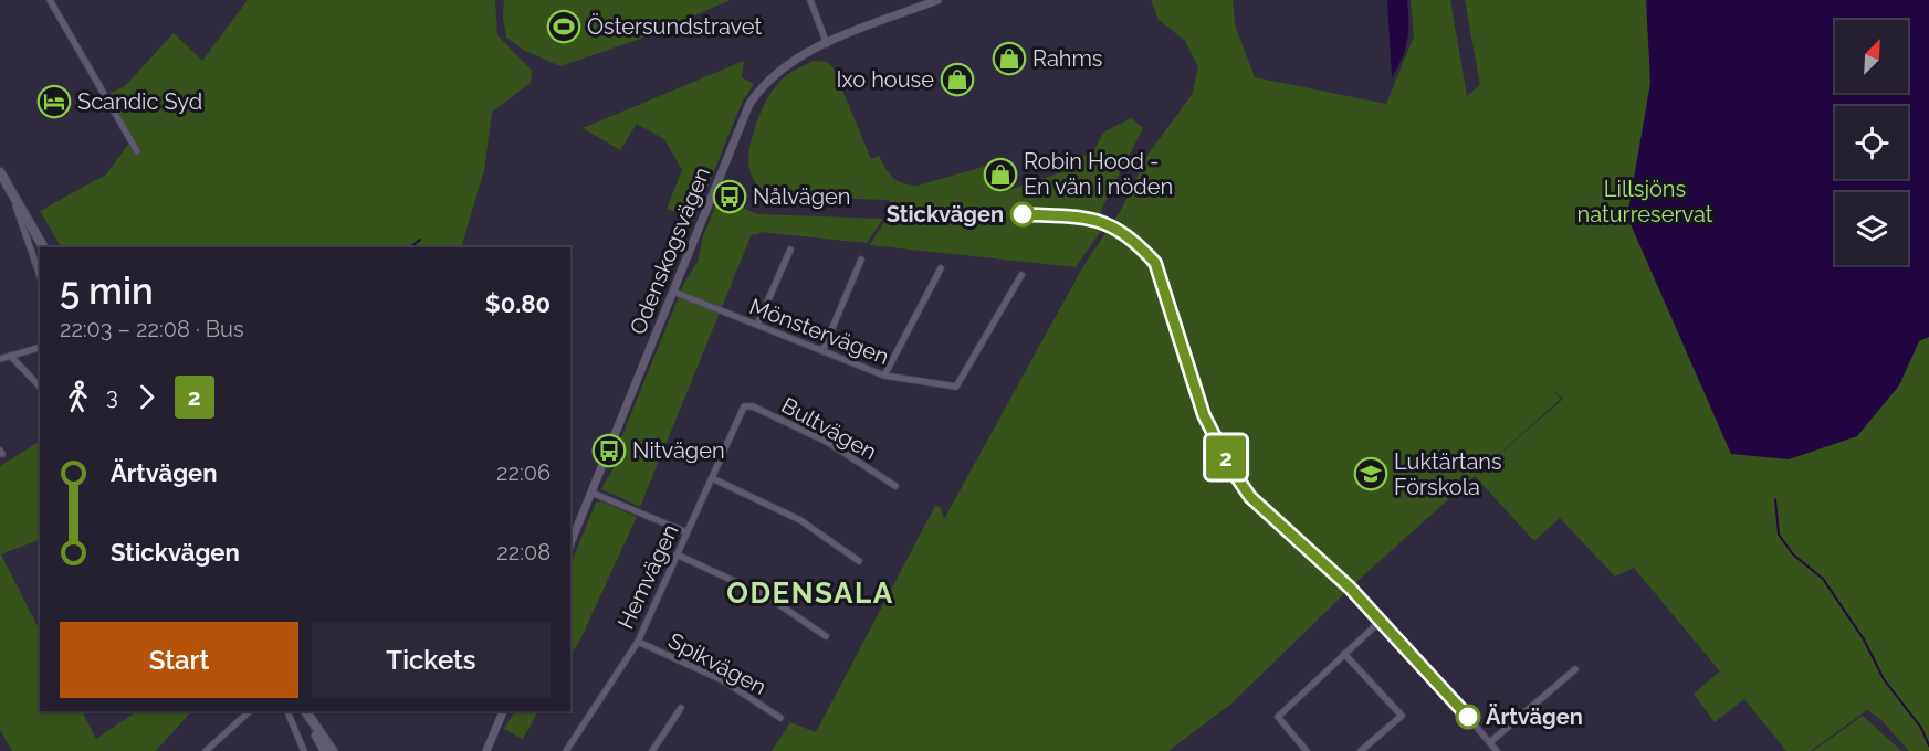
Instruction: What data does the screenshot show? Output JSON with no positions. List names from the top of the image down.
{
  "streets": {
    "street": [
      "Odenskogsvägen",
      "Mönstervägen",
      "Bultvägen",
      "Hemvägen",
      "Spikvägen"
    ]
  },
  "crossings": [
    ["Odenskogsvägen", "Mönstervägen"],
    ["Bultvägen", "Hemvägen"],
    ["Hemvägen", "Spikvägen"]
  ],
  "districts": ["ODENSALA"],
  "parks": ["Lillsjöns naturreservat"],
  "places": {
    "sports": ["Östersundstravet"],
    "shop": ["Rahms", "Ixo house", "Robin Hood - En vän i nöden"],
    "hotel": ["Scandic Syd"],
    "bus stop": ["Nålvägen", "Nitvägen"],
    "other": ["Stickvägen", "Ärtvägen"],
    "school or university": ["Luktärtans Förskola"]
  },
  "lines": ["bus line 2"],
  "north": "top right",
  "page": {
    "on_map": "2",
    "heading": ["5 min", "22:03 – 22:08 · Bus", "$0.80"],
    "legs": ["3", "2"],
    "list": [
      {
        "name": "Ärtvägen",
        "value": "22:06"
      },
      {
        "name": "Stickvägen",
        "value": "22:08"
      }
    ],
    "buttons": ["Start", "Tickets"]
  }
}
